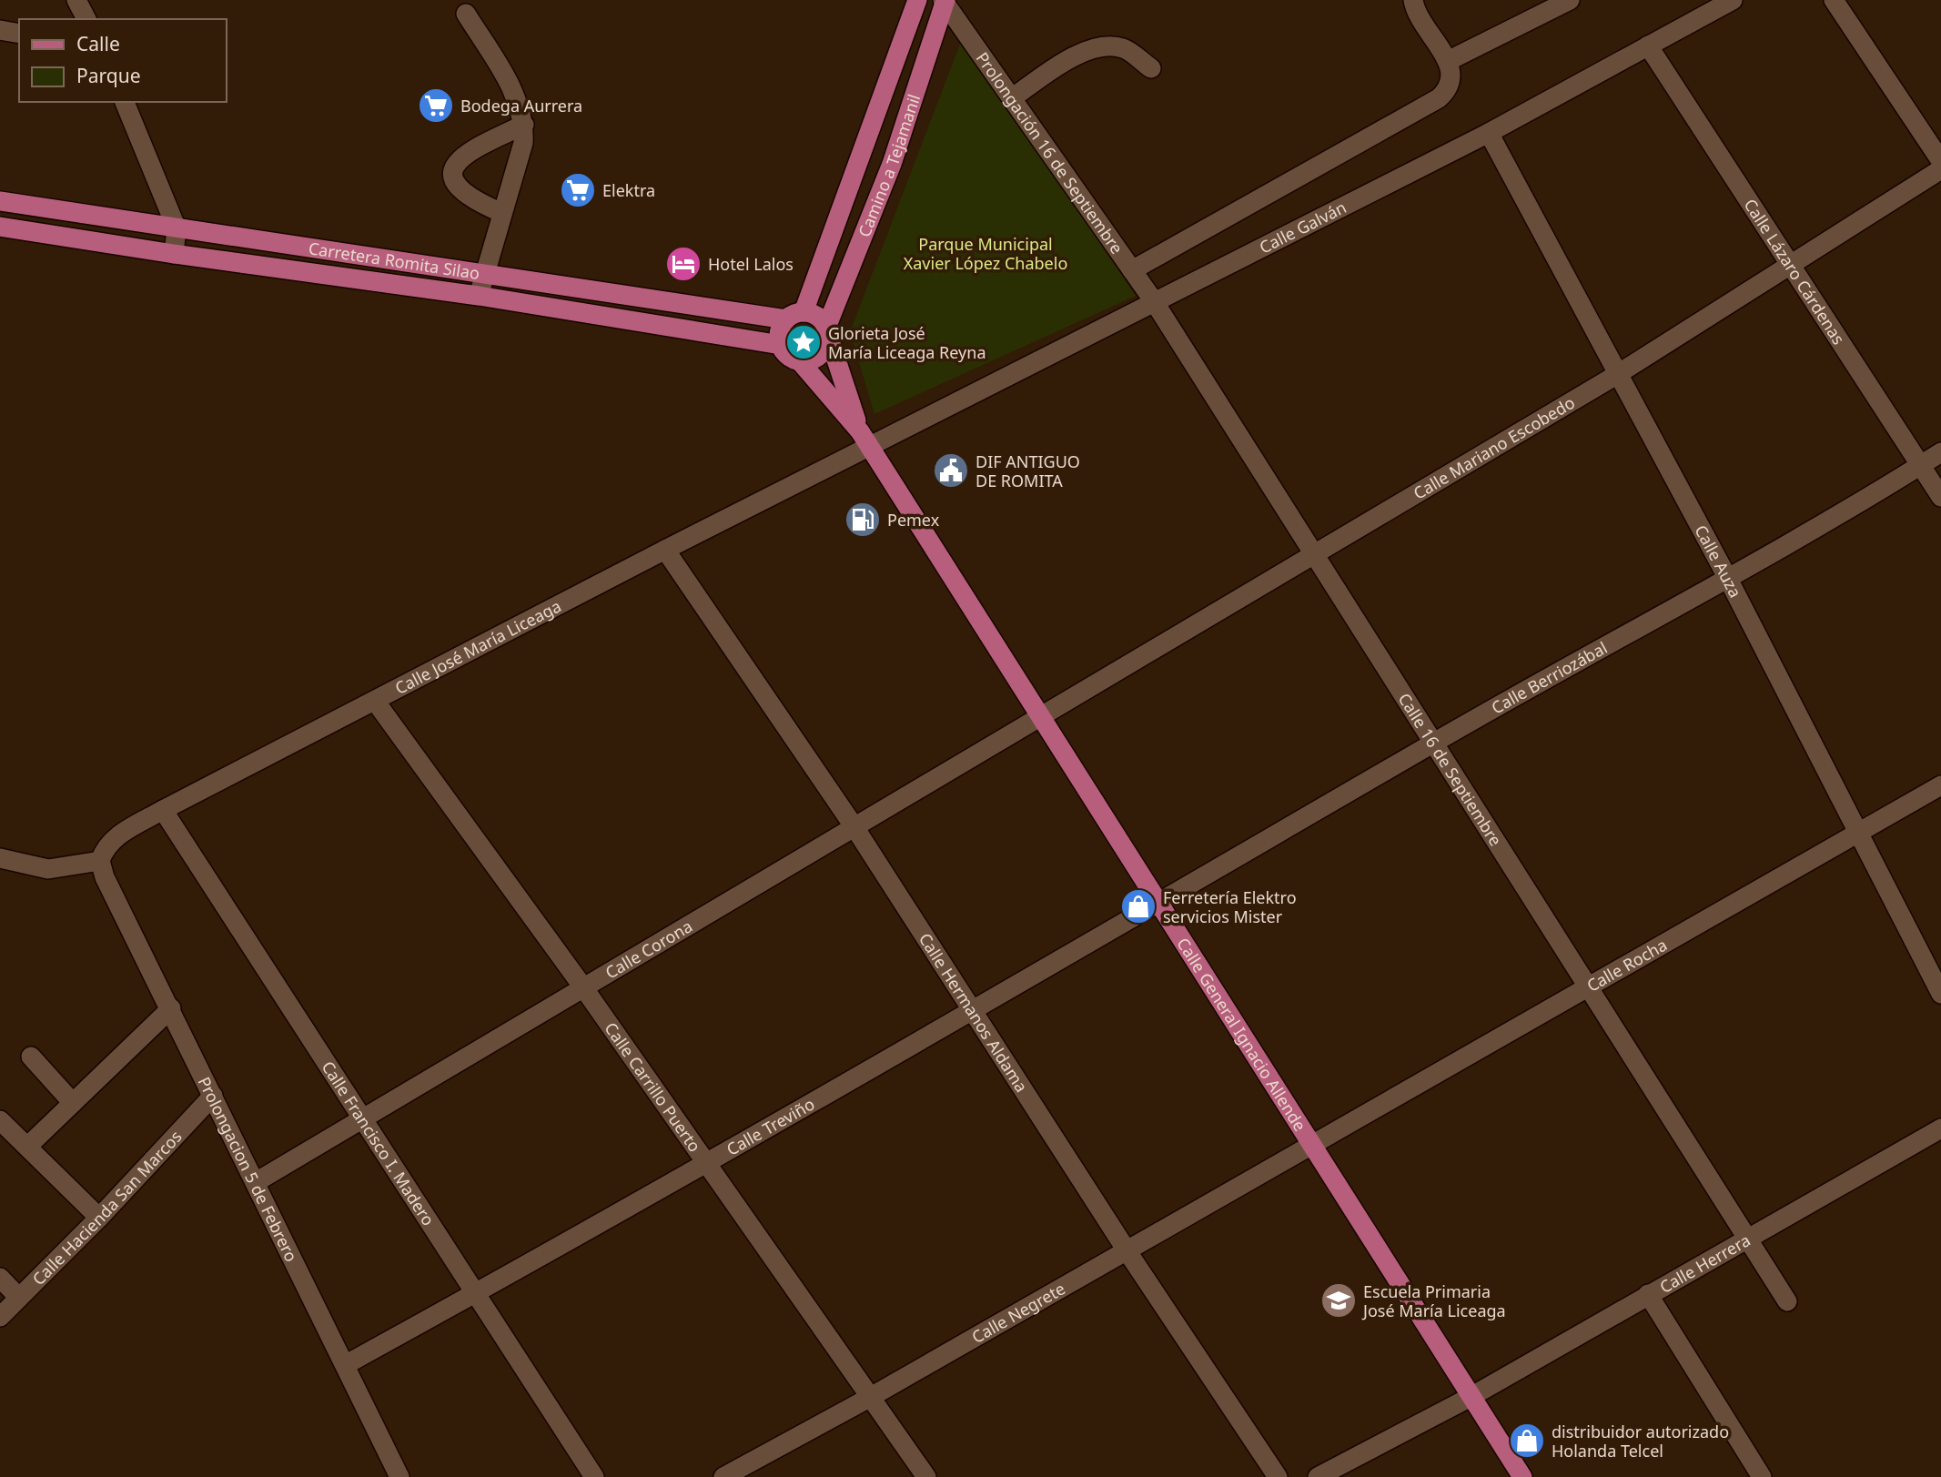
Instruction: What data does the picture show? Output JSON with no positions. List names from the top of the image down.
{
  "streets": {
    "main road": ["Camino a Tejamanil", "Carretera Romita Silao", "Calle General Ignacio Allende"],
    "street": [
      "Prolongación 16 de Septiembre",
      "Calle Galván",
      "Calle Lázaro Cárdenas",
      "Calle Mariano Escobedo",
      "Calle Auza",
      "Calle José María Liceaga",
      "Calle Berriozábal",
      "Calle 16 de Septiembre",
      "Calle Corona",
      "Calle Rocha",
      "Calle Hermanos Aldama",
      "Calle Carrillo Puerto",
      "Calle Treviño",
      "Calle Francisco I. Madero",
      "Prolongacion 5 de Febrero",
      "Calle Hacienda San Marcos",
      "Calle Herrera",
      "Calle Negrete"
    ]
  },
  "crossings": [
    ["Prolongación 16 de Septiembre", "Camino a Tejamanil"],
    ["Prolongación 16 de Septiembre", "Calle Galván"],
    ["Prolongación 16 de Septiembre", "Calle 16 de Septiembre"],
    ["Camino a Tejamanil", "Carretera Romita Silao"],
    ["Camino a Tejamanil", "Calle General Ignacio Allende"],
    ["Calle Galván", "Calle Lázaro Cárdenas"],
    ["Calle Galván", "Calle Auza"],
    ["Calle Galván", "Calle José María Liceaga"],
    ["Calle Galván", "Calle 16 de Septiembre"],
    ["Calle Galván", "Calle General Ignacio Allende"],
    ["Carretera Romita Silao", "Calle General Ignacio Allende"],
    ["Calle Lázaro Cárdenas", "Calle Mariano Escobedo"],
    ["Calle Lázaro Cárdenas", "Calle Berriozábal"],
    ["Calle Mariano Escobedo", "Calle Auza"],
    ["Calle Mariano Escobedo", "Calle 16 de Septiembre"],
    ["Calle Mariano Escobedo", "Calle Corona"],
    ["Calle Mariano Escobedo", "Calle General Ignacio Allende"],
    ["Calle Auza", "Calle Berriozábal"],
    ["Calle Auza", "Calle Rocha"],
    ["Calle José María Liceaga", "Calle Hermanos Aldama"],
    ["Calle José María Liceaga", "Calle General Ignacio Allende"],
    ["Calle José María Liceaga", "Calle Carrillo Puerto"],
    ["Calle José María Liceaga", "Calle Francisco I. Madero"],
    ["Calle José María Liceaga", "Prolongacion 5 de Febrero"],
    ["Calle Berriozábal", "Calle 16 de Septiembre"],
    ["Calle Berriozábal", "Calle General Ignacio Allende"],
    ["Calle Berriozábal", "Calle Treviño"],
    ["Calle 16 de Septiembre", "Calle Rocha"],
    ["Calle 16 de Septiembre", "Calle Herrera"],
    ["Calle Corona", "Calle Hermanos Aldama"],
    ["Calle Corona", "Calle General Ignacio Allende"],
    ["Calle Corona", "Calle Carrillo Puerto"],
    ["Calle Corona", "Calle Francisco I. Madero"],
    ["Calle Corona", "Prolongacion 5 de Febrero"],
    ["Calle Rocha", "Calle General Ignacio Allende"],
    ["Calle Rocha", "Calle Negrete"],
    ["Calle Hermanos Aldama", "Calle Treviño"],
    ["Calle Hermanos Aldama", "Calle Negrete"],
    ["Calle General Ignacio Allende", "Calle Treviño"],
    ["Calle General Ignacio Allende", "Calle Herrera"],
    ["Calle General Ignacio Allende", "Calle Negrete"],
    ["Calle Carrillo Puerto", "Calle Treviño"],
    ["Calle Carrillo Puerto", "Calle Negrete"],
    ["Calle Treviño", "Calle Francisco I. Madero"],
    ["Calle Treviño", "Prolongacion 5 de Febrero"],
    ["Prolongacion 5 de Febrero", "Calle Hacienda San Marcos"]
  ],
  "parks": ["Parque Municipal Xavier López Chabelo"],
  "places": {
    "supermarket": ["Bodega Aurrera", "Elektra"],
    "hotel": ["Hotel Lalos"],
    "place": ["Glorieta José María Liceaga Reyna"],
    "public building": ["DIF ANTIGUO DE ROMITA"],
    "fuel station": ["Pemex"],
    "shop": ["Ferretería Elektro servicios Mister", "distribuidor autorizado Holanda Telcel"],
    "school or university": ["Escuela Primaria José María Liceaga"]
  },
  "legend": ["Calle", "Parque"]
}
